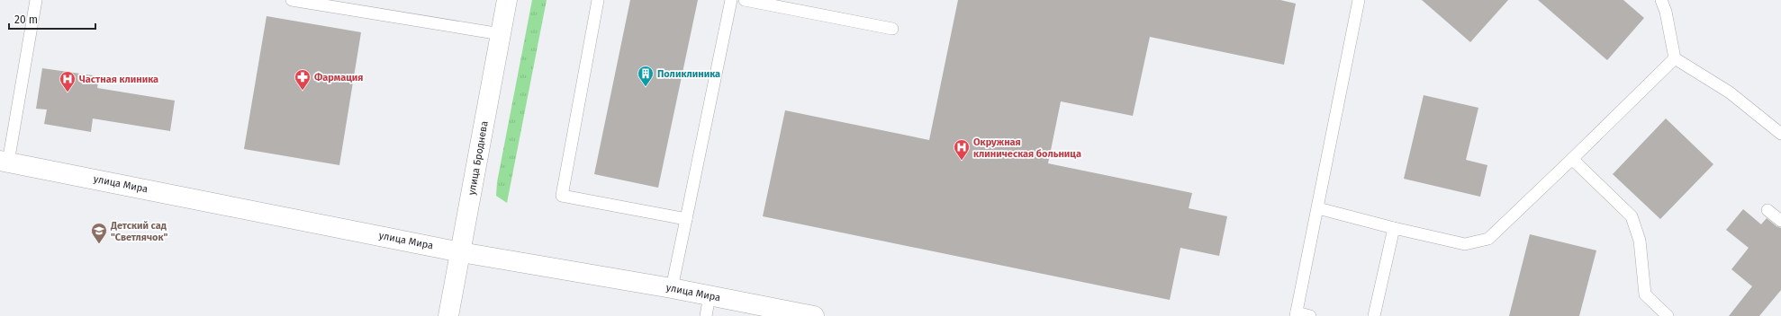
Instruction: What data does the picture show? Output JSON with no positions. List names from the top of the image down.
{
  "streets": {
    "street": ["улица Броднева", "улица Мира"]
  },
  "crossings": [
    ["улица Броднева", "улица Мира"]
  ],
  "places": {
    "building": ["Поликлиника"],
    "pharmacy": ["Фармация"],
    "hospital": ["Частная клиника", "Окружная клиническая больница"],
    "school or university": ["Детский сад \"Светлячок\""]
  },
  "scale_bar": "20 m"
}
